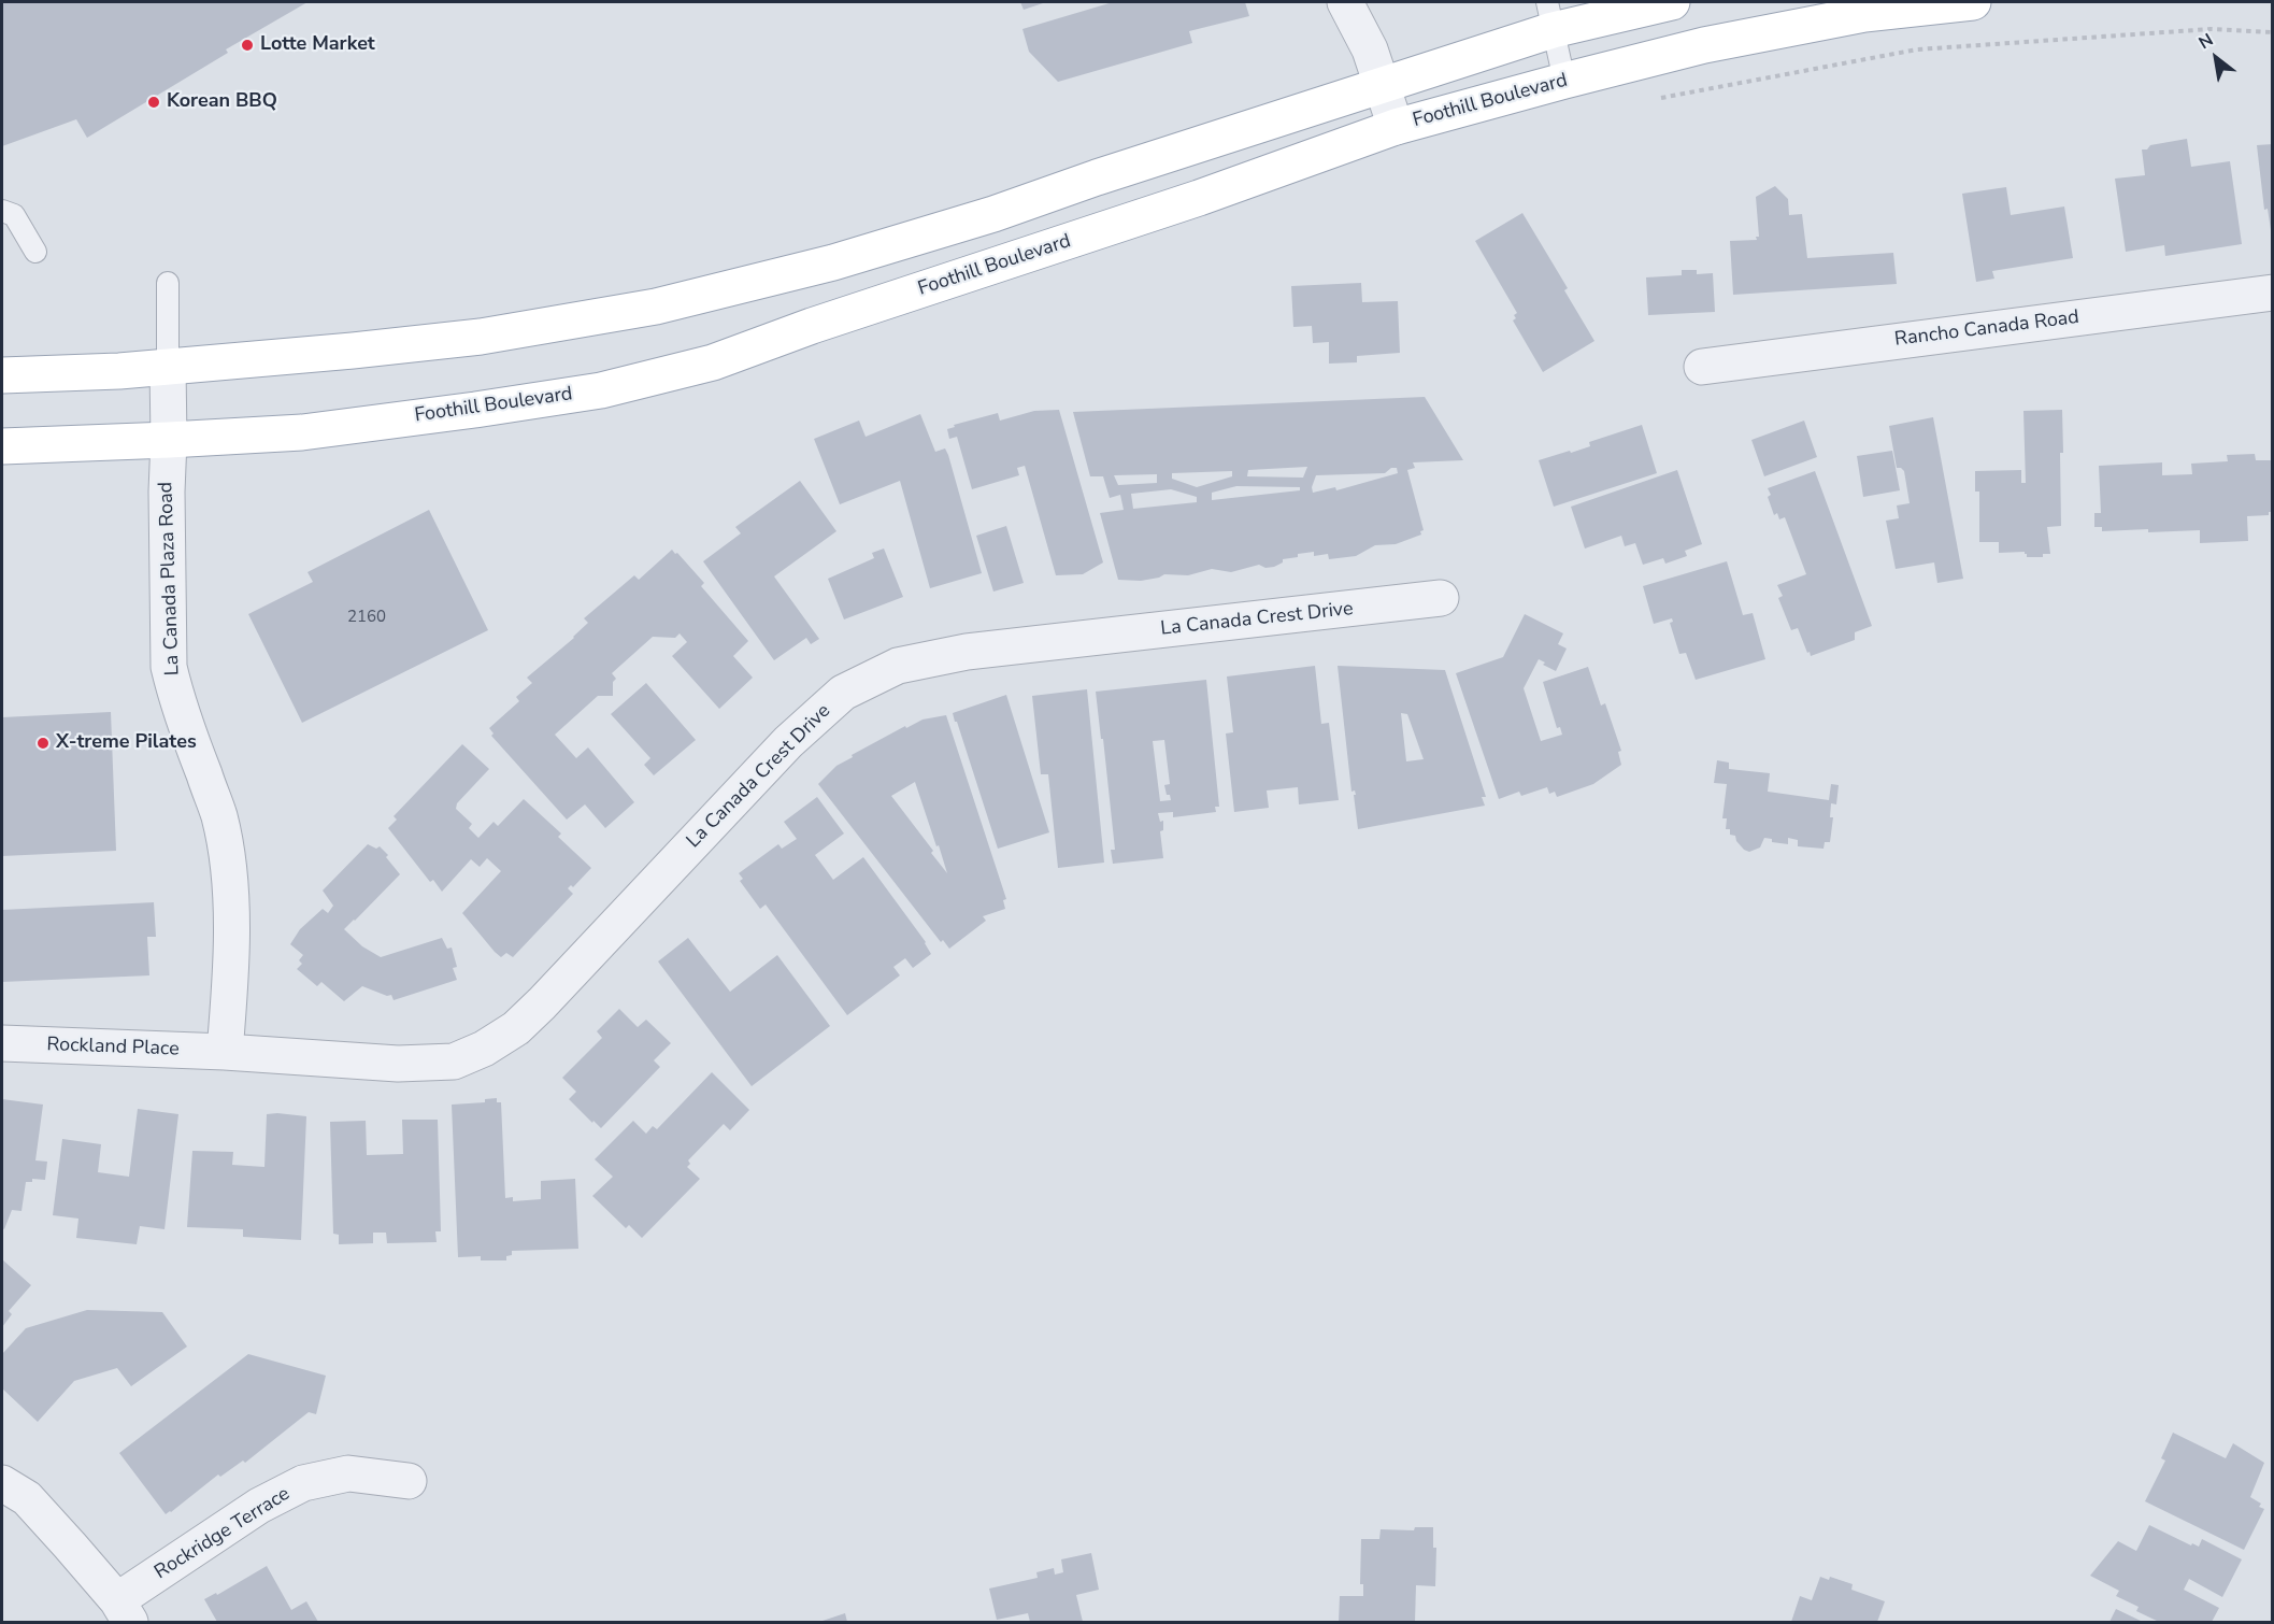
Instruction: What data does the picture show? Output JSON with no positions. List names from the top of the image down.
{
  "streets": {
    "main road": ["Foothill Boulevard"],
    "street": [
      "Rancho Canada Road",
      "La Canada Plaza Road",
      "La Canada Crest Drive",
      "Rockland Place",
      "Rockridge Terrace"
    ]
  },
  "crossings": [
    ["Foothill Boulevard", "La Canada Plaza Road"],
    ["La Canada Plaza Road", "La Canada Crest Drive"],
    ["La Canada Plaza Road", "Rockland Place"],
    ["La Canada Crest Drive", "Rockland Place"]
  ],
  "places": ["Lotte Market", "Korean BBQ", "X-treme Pilates"],
  "house_numbers": ["2160"],
  "north": "top left"
}
